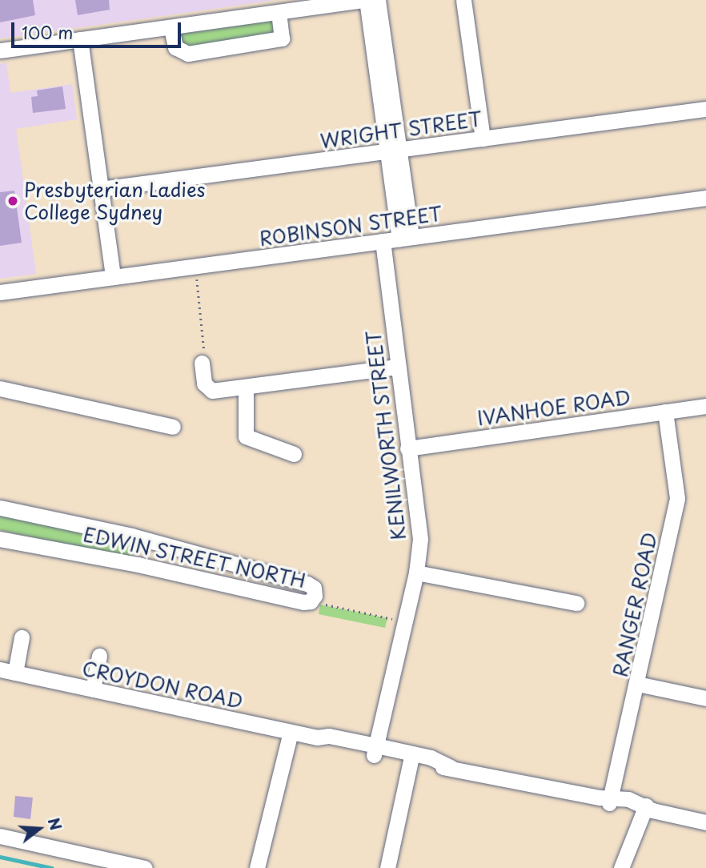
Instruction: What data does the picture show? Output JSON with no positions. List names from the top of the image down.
{
  "streets": {
    "street": [
      "WRIGHT STREET",
      "ROBINSON STREET",
      "IVANHOE ROAD",
      "KENILWORTH STREET",
      "EDWIN STREET NORTH",
      "RANGER ROAD",
      "CROYDON ROAD"
    ]
  },
  "crossings": [
    ["ROBINSON STREET", "KENILWORTH STREET"],
    ["IVANHOE ROAD", "KENILWORTH STREET"],
    ["IVANHOE ROAD", "RANGER ROAD"],
    ["KENILWORTH STREET", "CROYDON ROAD"],
    ["RANGER ROAD", "CROYDON ROAD"]
  ],
  "places": ["Presbyterian Ladies College Sydney"],
  "scale_bar": "100 m",
  "north": "right"
}
